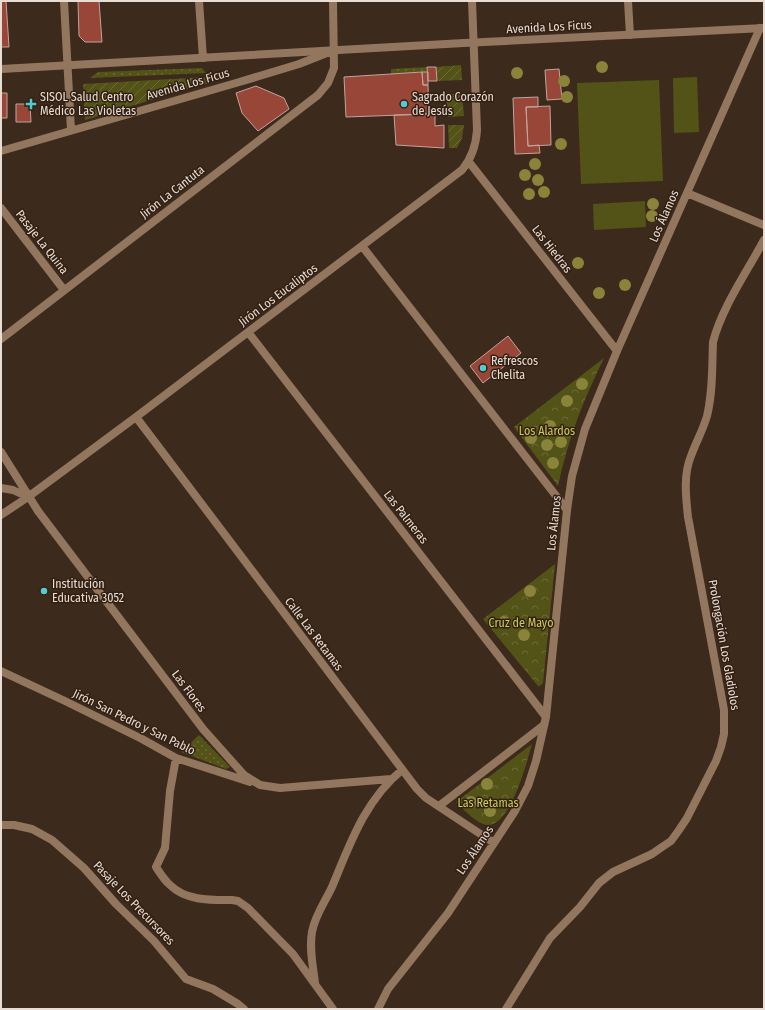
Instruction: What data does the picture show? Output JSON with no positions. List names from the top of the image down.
{
  "streets": {
    "street": [
      "Avenida Los Ficus",
      "Jirón La Cantuta",
      "Los Álamos",
      "Pasaje La Quina",
      "Las Hiedras",
      "Jirón Los Eucaliptos",
      "Las Palmeras",
      "Calle Las Retamas",
      "Prolongación Los Gladiolos",
      "Las Flores",
      "Jirón San Pedro y San Pablo",
      "Pasaje Los Precursores"
    ]
  },
  "crossings": [
    ["Avenida Los Ficus", "Jirón La Cantuta"],
    ["Avenida Los Ficus", "Los Álamos"],
    ["Avenida Los Ficus", "Jirón Los Eucaliptos"],
    ["Jirón La Cantuta", "Pasaje La Quina"],
    ["Los Álamos", "Las Hiedras"],
    ["Los Álamos", "Las Palmeras"],
    ["Los Álamos", "Calle Las Retamas"],
    ["Las Hiedras", "Jirón Los Eucaliptos"],
    ["Jirón Los Eucaliptos", "Las Palmeras"],
    ["Jirón Los Eucaliptos", "Calle Las Retamas"],
    ["Jirón Los Eucaliptos", "Las Flores"],
    ["Las Flores", "Jirón San Pedro y San Pablo"]
  ],
  "parks": ["Los Alardos", "Cruz de Mayo", "Las Retamas"],
  "places": {
    "health": ["SISOL Salud Centro Médico Las Violetas"],
    "other": ["Sagrado Corazón de Jesús", "Refrescos Chelita", "Institución Educativa 3052"]
  }
}
